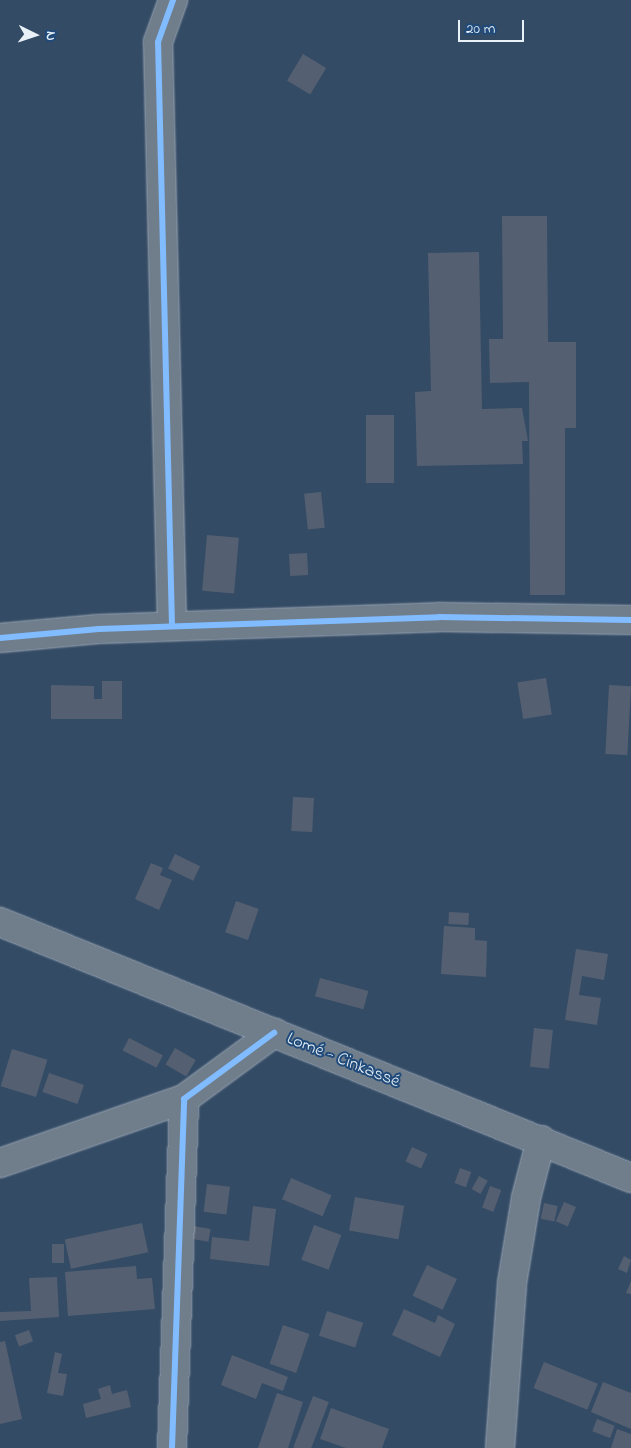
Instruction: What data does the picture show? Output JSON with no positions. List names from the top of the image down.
{
  "streets": {
    "main road": ["Lomé - Cinkassé"]
  },
  "scale_bar": "20 m",
  "north": "right"
}
